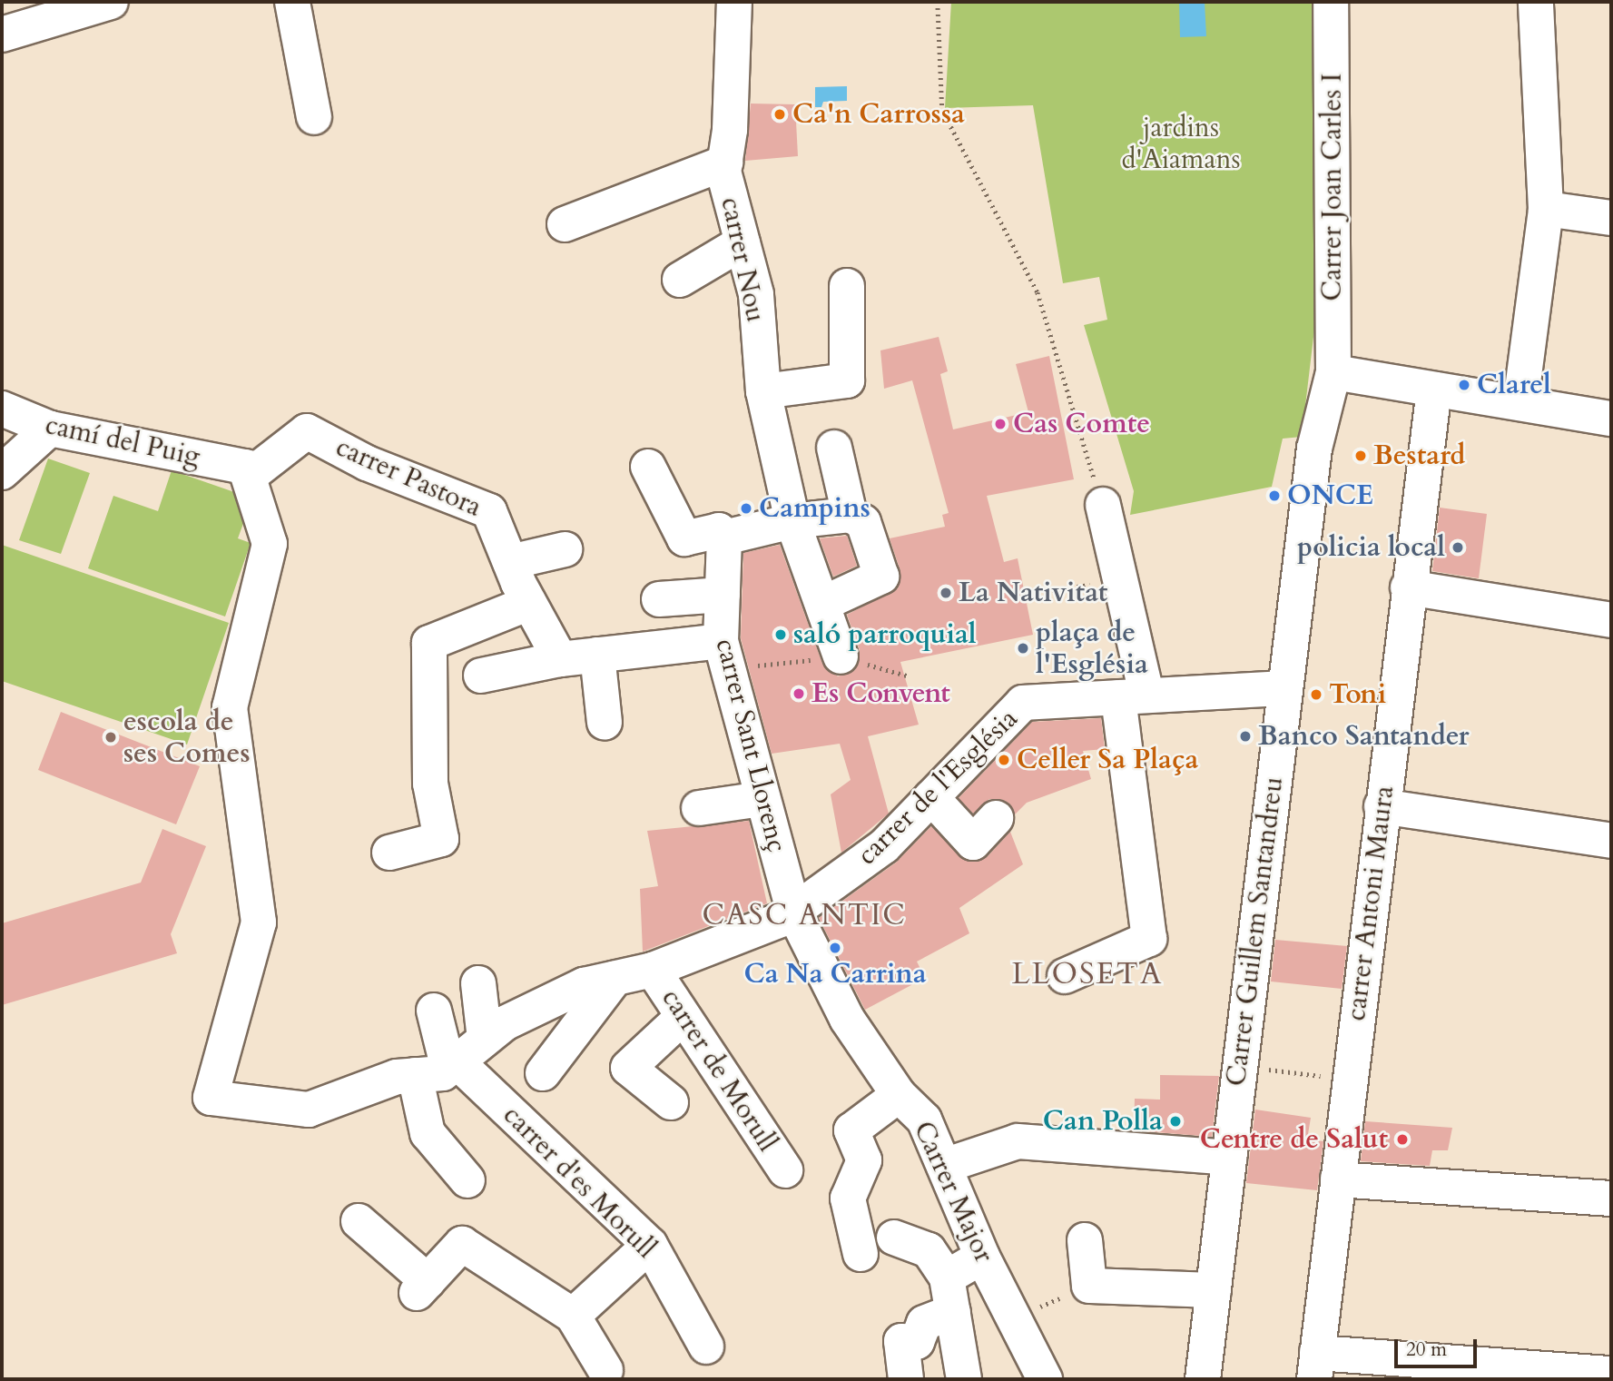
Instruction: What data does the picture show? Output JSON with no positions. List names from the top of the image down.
{
  "streets": {
    "street": [
      "Carrer Joan Carles I",
      "carrer Nou",
      "camí del Puig",
      "carrer Pastora",
      "carrer Sant Llorenç",
      "carrer de l'Església",
      "carrer Antoni Maura",
      "Carrer Guillem Santandreu",
      "carrer de Morull",
      "carrer d'es Morull",
      "Carrer Major"
    ]
  },
  "crossings": [
    ["Carrer Joan Carles I", "Carrer Guillem Santandreu"],
    ["camí del Puig", "carrer Pastora"],
    ["carrer Sant Llorenç", "carrer de l'Església"],
    ["carrer Sant Llorenç", "Carrer Major"],
    ["carrer de l'Església", "Carrer Guillem Santandreu"],
    ["carrer de l'Església", "Carrer Major"]
  ],
  "districts": ["CASC ANTIC", "LLOSETA"],
  "parks": ["jardins d'Aiamans"],
  "places": [
    "Ca'n Carrossa",
    "Clarel",
    "Cas Comte",
    "Bestard",
    "ONCE",
    "Campins",
    "policia local",
    "La Nativitat",
    "saló parroquial",
    "plaça de l'Església",
    "Es Convent",
    "Toni",
    "Banco Santander",
    "escola de ses Comes",
    "Celler Sa Plaça",
    "Ca Na Carrina",
    "Can Polla",
    "Centre de Salut"
  ],
  "scale_bar": "20 m"
}
